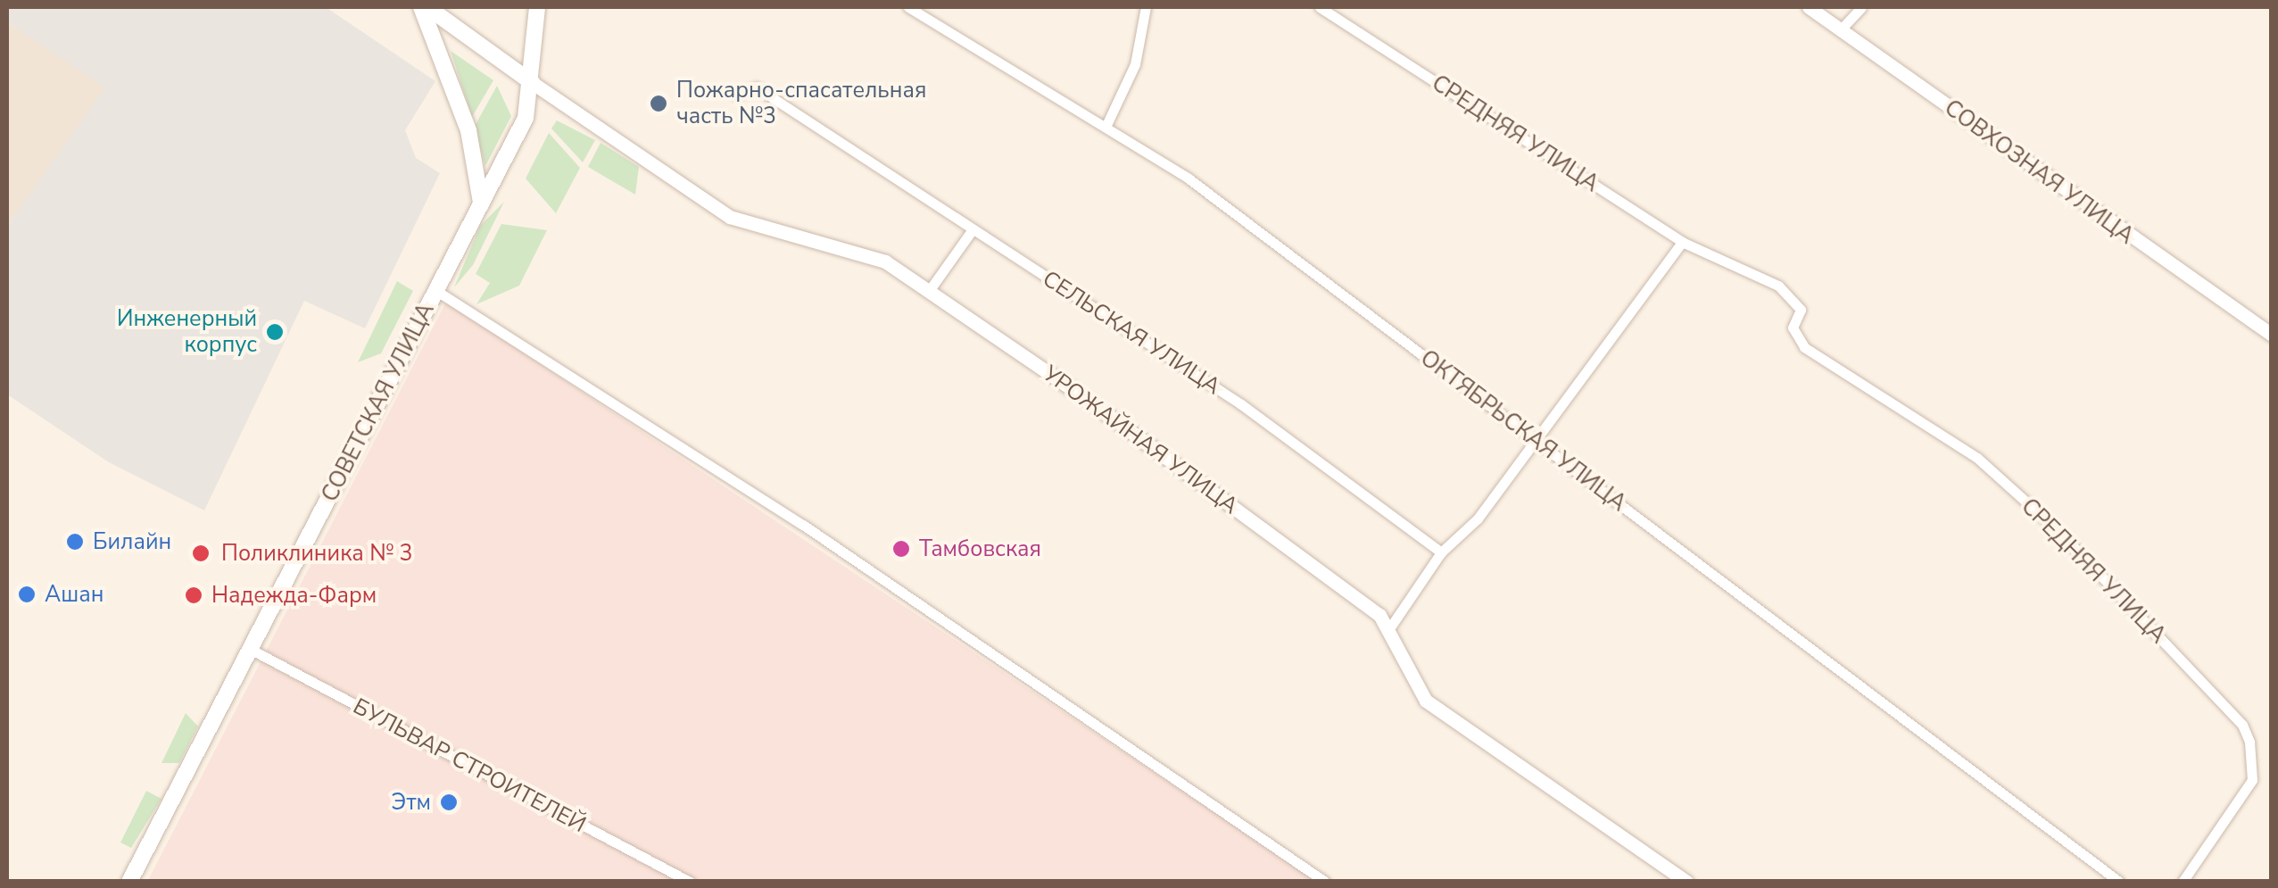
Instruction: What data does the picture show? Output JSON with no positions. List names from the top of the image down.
{
  "streets": {
    "main road": ["СОВЕТСКАЯ УЛИЦА"],
    "street": [
      "СРЕДНЯЯ УЛИЦА",
      "СОВХОЗНАЯ УЛИЦА",
      "СЕЛЬСКАЯ УЛИЦА",
      "ОКТЯБРЬСКАЯ УЛИЦА",
      "УРОЖАЙНАЯ УЛИЦА",
      "БУЛЬВАР СТРОИТЕЛЕЙ"
    ]
  },
  "crossings": [
    ["СОВЕТСКАЯ УЛИЦА", "УРОЖАЙНАЯ УЛИЦА"],
    ["СОВЕТСКАЯ УЛИЦА", "БУЛЬВАР СТРОИТЕЛЕЙ"]
  ],
  "places": [
    "Пожарно-спасательная часть №3",
    "Инженерный корпус",
    "Билайн",
    "Тамбовская",
    "Поликлиника № 3",
    "Ашан",
    "Надежда-Фарм",
    "Этм"
  ]
}
